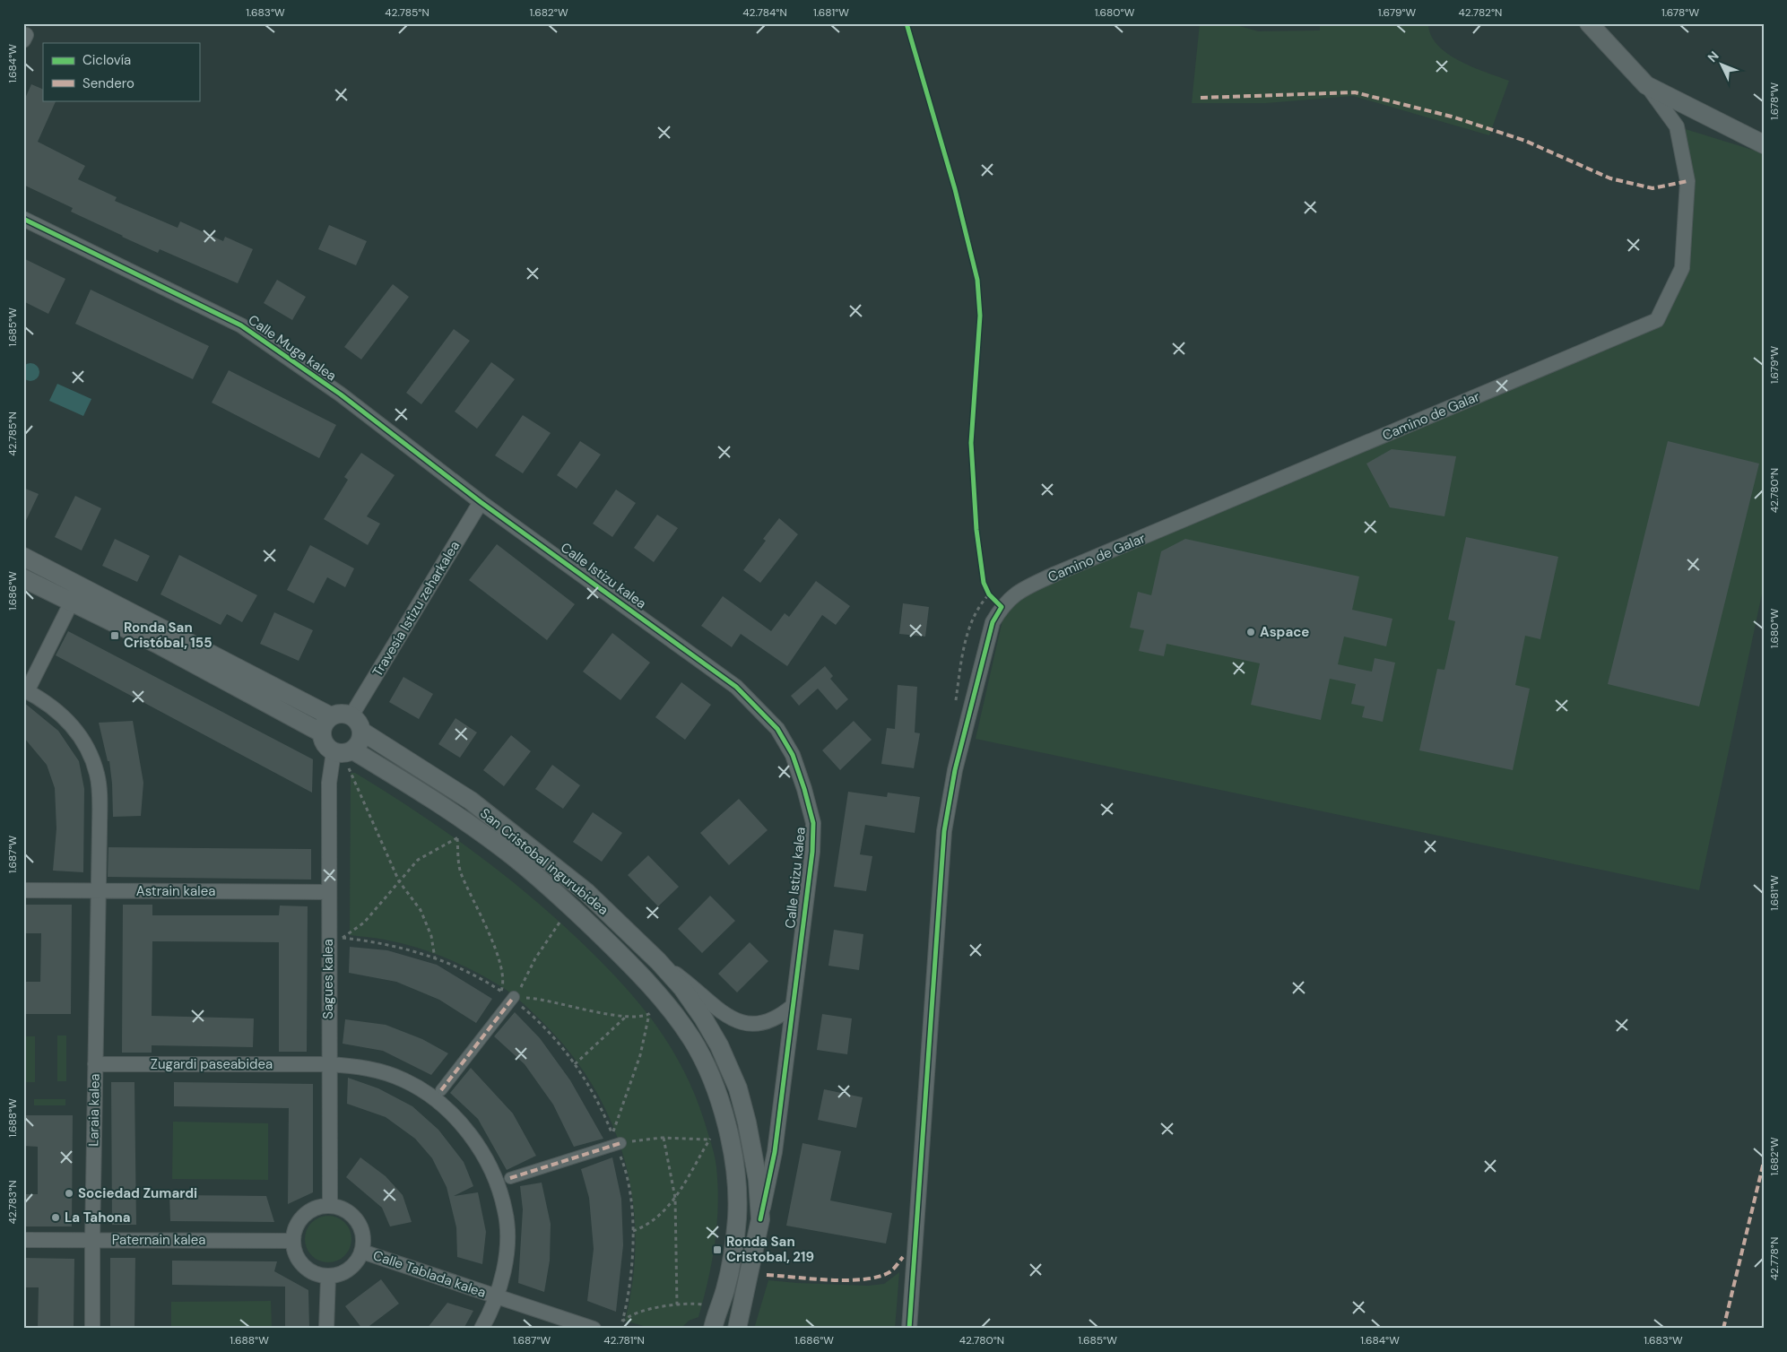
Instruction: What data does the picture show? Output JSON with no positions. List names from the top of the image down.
{
  "streets": {
    "street": [
      "Calle Muga kalea",
      "Camino de Galar",
      "Calle Istizu kalea",
      "Travesía Istizu zeharkalea",
      "San Cristobal ingurubidea",
      "Astrain kalea",
      "Sagues kalea",
      "Zugardi paseabidea",
      "Laraia kalea",
      "Paternain kalea",
      "Calle Tablada kalea"
    ]
  },
  "crossings": [
    ["Calle Muga kalea", "Calle Istizu kalea"],
    ["Calle Muga kalea", "Travesía Istizu zeharkalea"],
    ["Calle Istizu kalea", "Travesía Istizu zeharkalea"],
    ["Calle Istizu kalea", "San Cristobal ingurubidea"],
    ["Travesía Istizu zeharkalea", "San Cristobal ingurubidea"],
    ["Travesía Istizu zeharkalea", "Sagues kalea"],
    ["San Cristobal ingurubidea", "Sagues kalea"],
    ["Astrain kalea", "Sagues kalea"],
    ["Astrain kalea", "Laraia kalea"],
    ["Sagues kalea", "Zugardi paseabidea"],
    ["Sagues kalea", "Paternain kalea"],
    ["Sagues kalea", "Calle Tablada kalea"],
    ["Zugardi paseabidea", "Laraia kalea"],
    ["Zugardi paseabidea", "Calle Tablada kalea"],
    ["Laraia kalea", "Paternain kalea"],
    ["Paternain kalea", "Calle Tablada kalea"]
  ],
  "places": {
    "other": ["Aspace", "Sociedad Zumardi", "La Tahona"],
    "transit": ["Ronda San Cristóbal, 155", "Ronda San Cristobal, 219"]
  },
  "legend": ["Ciclovía", "Sendero"],
  "north": "top left",
  "coordinates": [
    "1.683°W",
    "42.785°N",
    "1.682°W",
    "42.784°N",
    "1.681°W",
    "1.680°W",
    "1.679°W",
    "42.782°N",
    "1.678°W",
    "1.684°W",
    "1.685°W",
    "42.780°N",
    "1.686°W",
    "1.687°W",
    "1.688°W",
    "42.783°N",
    "42.778°N",
    "42.781°N"
  ]
}
